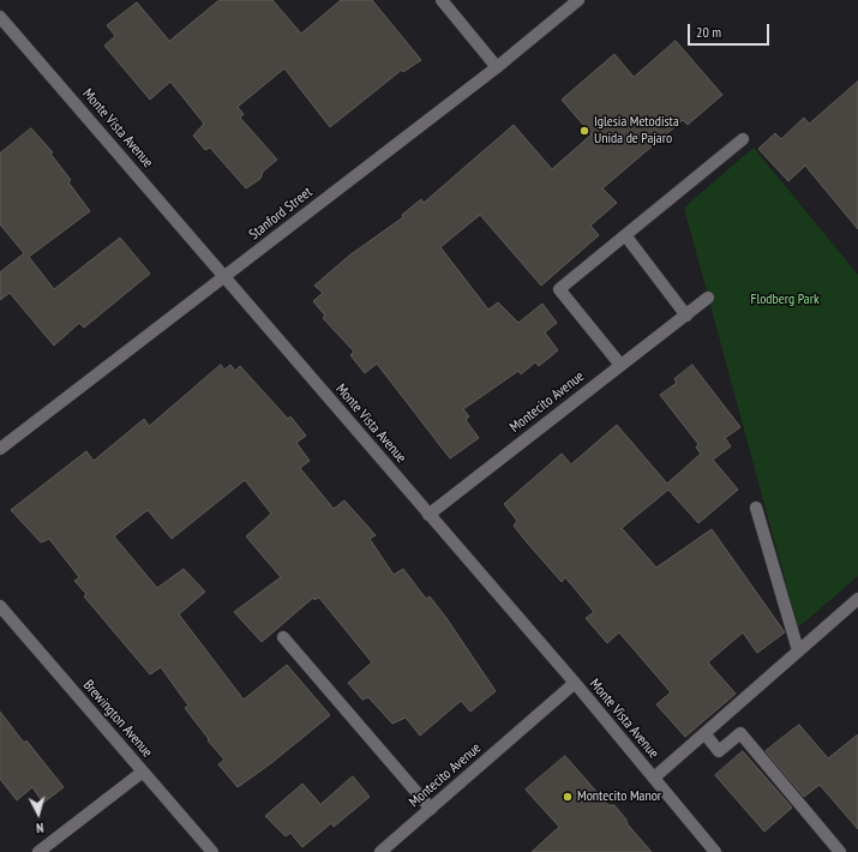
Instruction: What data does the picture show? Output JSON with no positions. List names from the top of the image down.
{
  "streets": {
    "street": [
      "Monte Vista Avenue",
      "Stanford Street",
      "Montecito Avenue",
      "Brewington Avenue"
    ]
  },
  "crossings": [
    ["Monte Vista Avenue", "Stanford Street"],
    ["Monte Vista Avenue", "Montecito Avenue"]
  ],
  "parks": ["Flodberg Park"],
  "places": ["Iglesia Metodista Unida de Pajaro", "Montecito Manor"],
  "scale_bar": "20 m",
  "north": "bottom"
}
